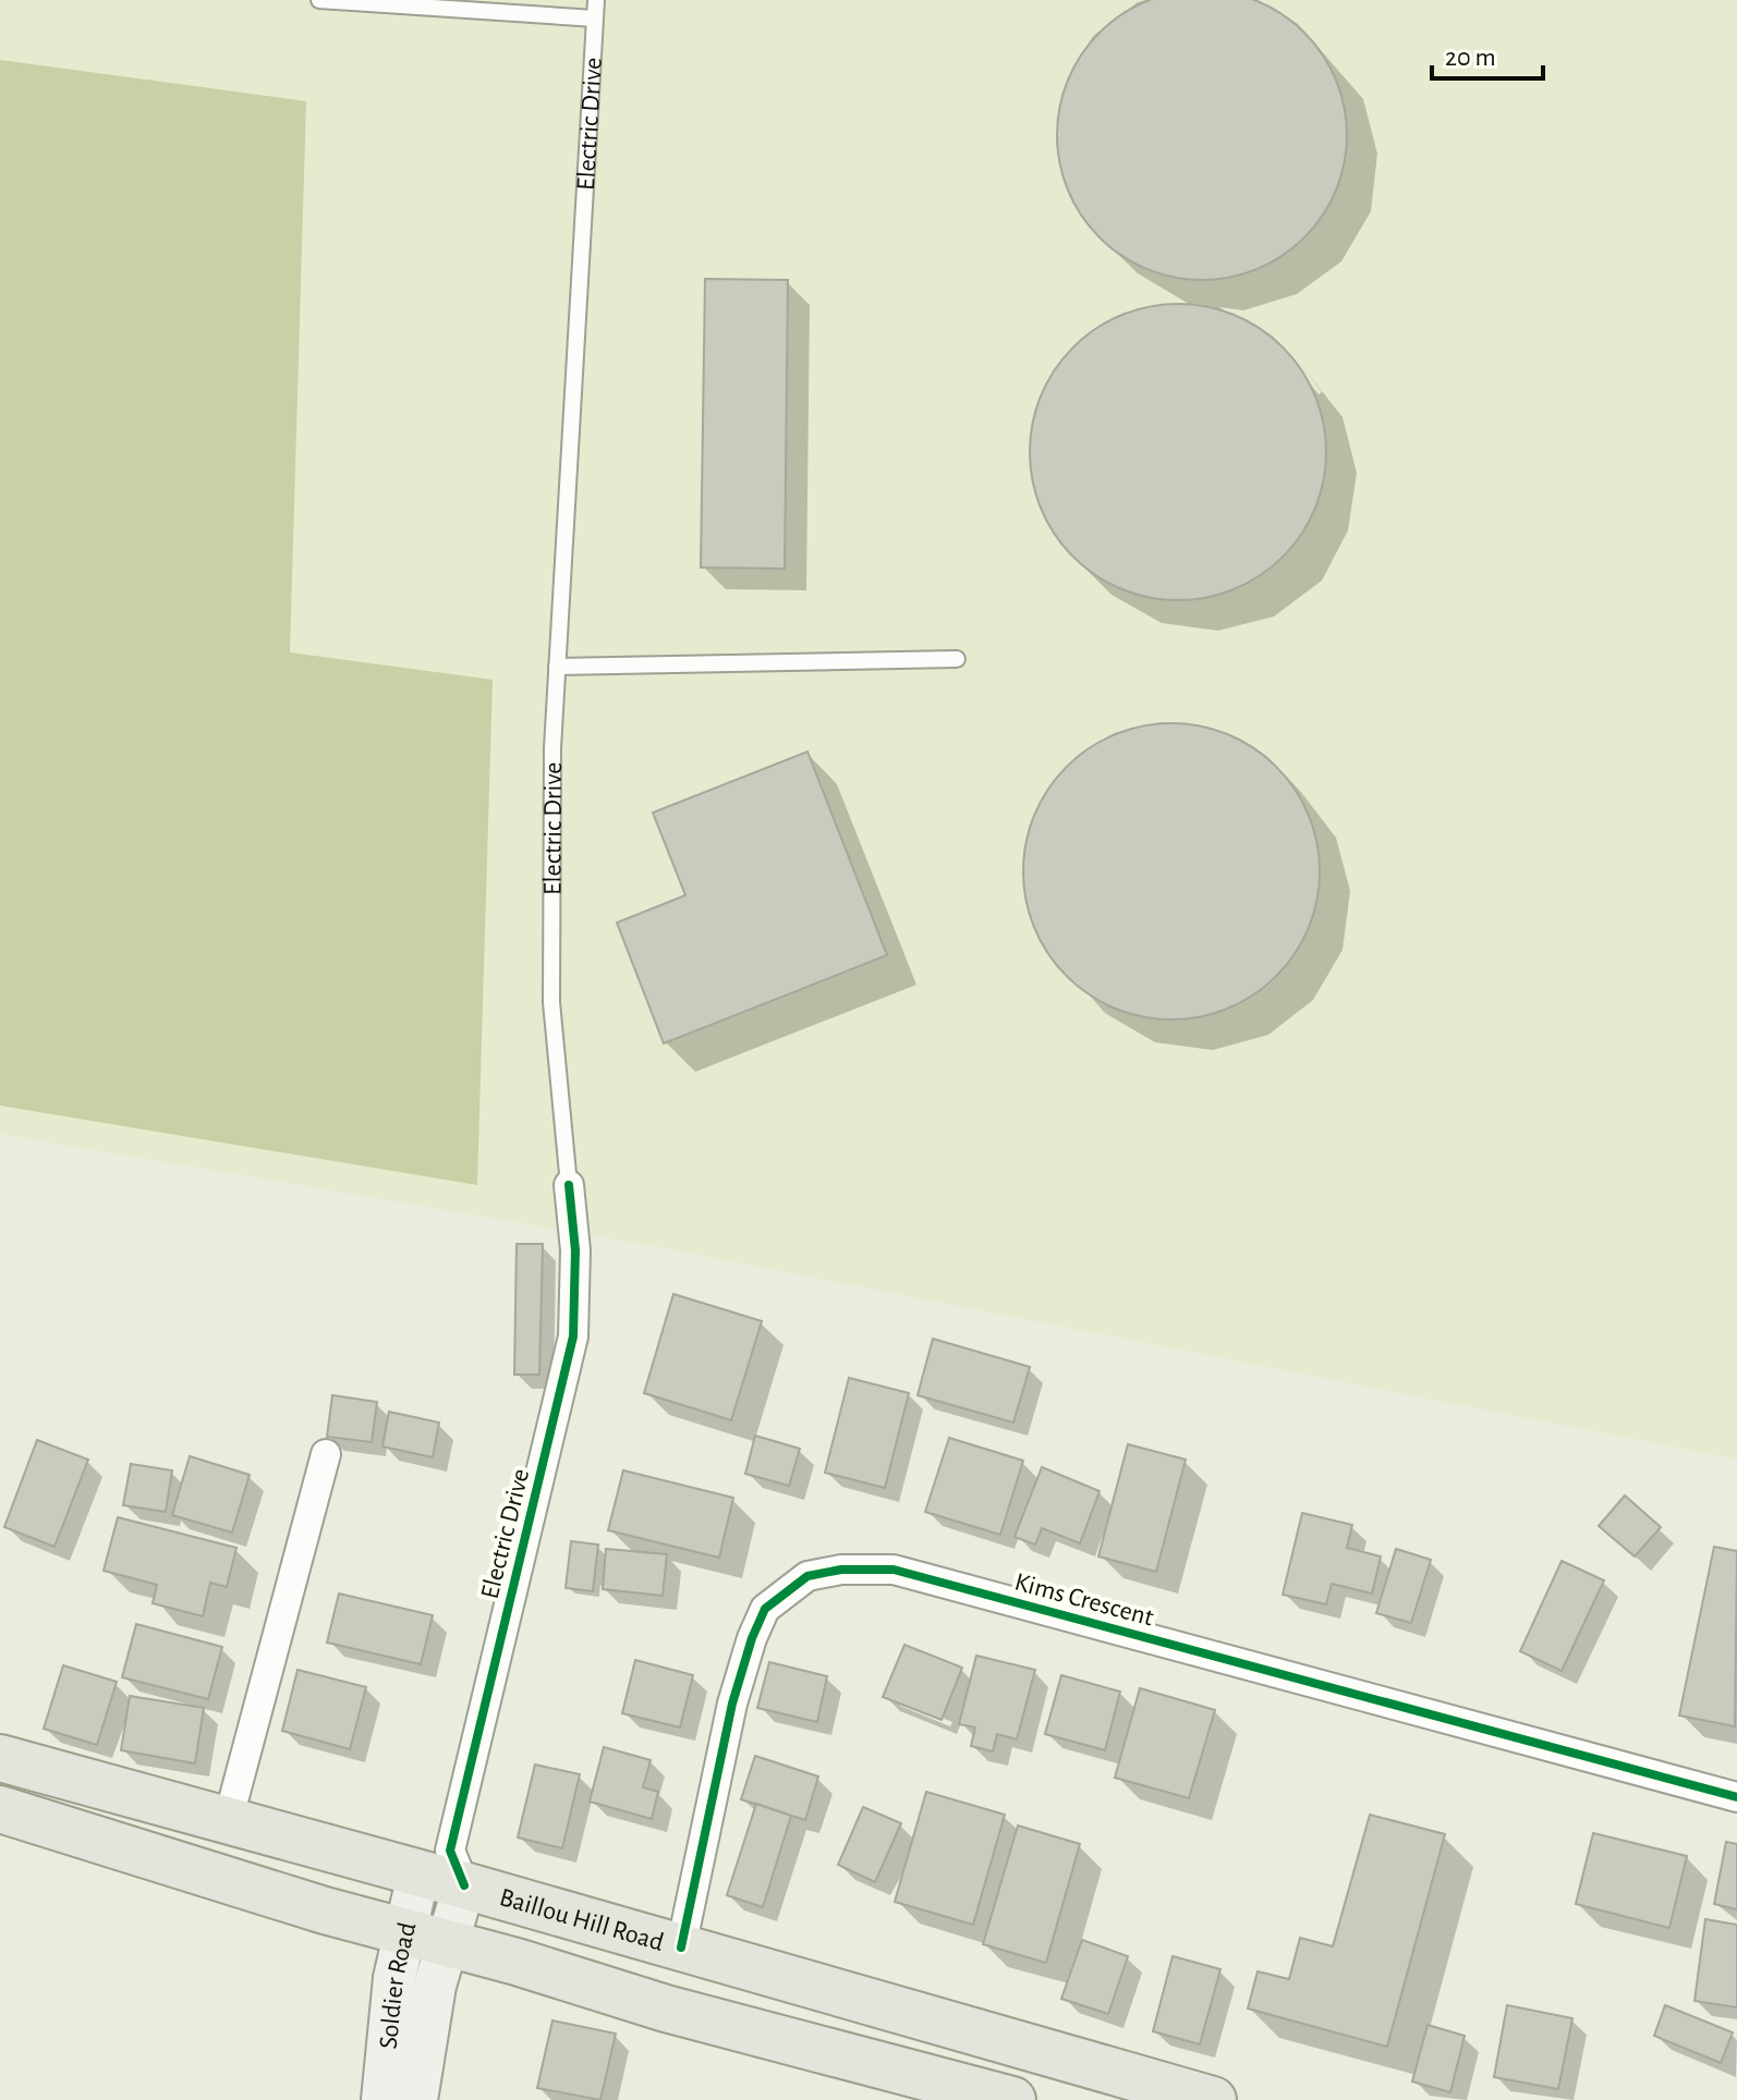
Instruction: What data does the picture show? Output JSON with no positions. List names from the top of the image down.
{
  "streets": {
    "main road": ["Baillou Hill Road", "Soldier Road"],
    "street": ["Electric Drive", "Kims Crescent"]
  },
  "crossings": [
    ["Electric Drive", "Baillou Hill Road"],
    ["Electric Drive", "Soldier Road"],
    ["Kims Crescent", "Baillou Hill Road"],
    ["Baillou Hill Road", "Soldier Road"]
  ],
  "scale_bar": "20 m"
}
